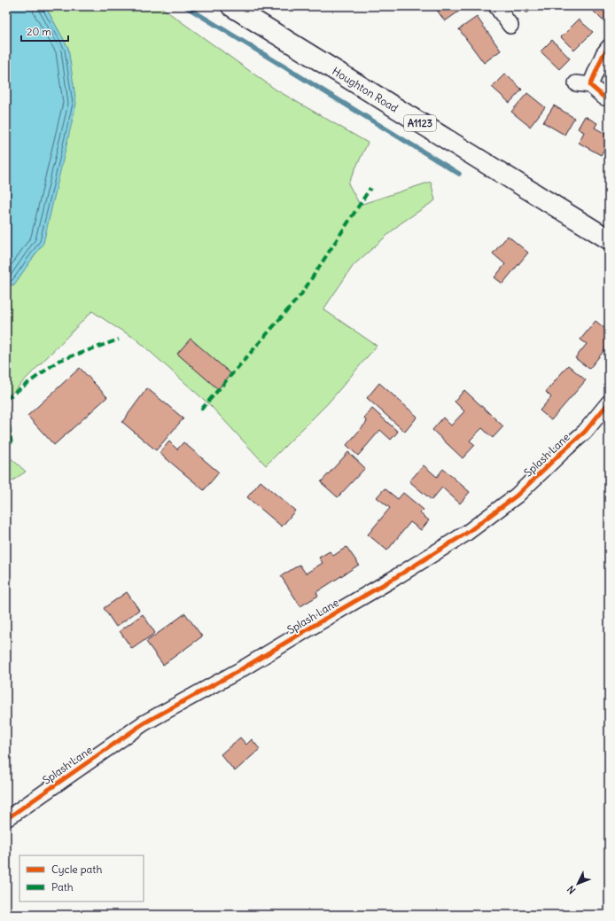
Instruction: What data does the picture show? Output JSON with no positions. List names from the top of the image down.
{
  "streets": {
    "main road": ["Houghton Road", "A1123"],
    "street": ["Splash Lane"]
  },
  "legend": ["Cycle path", "Path"],
  "scale_bar": "20 m",
  "north": "bottom left"
}
